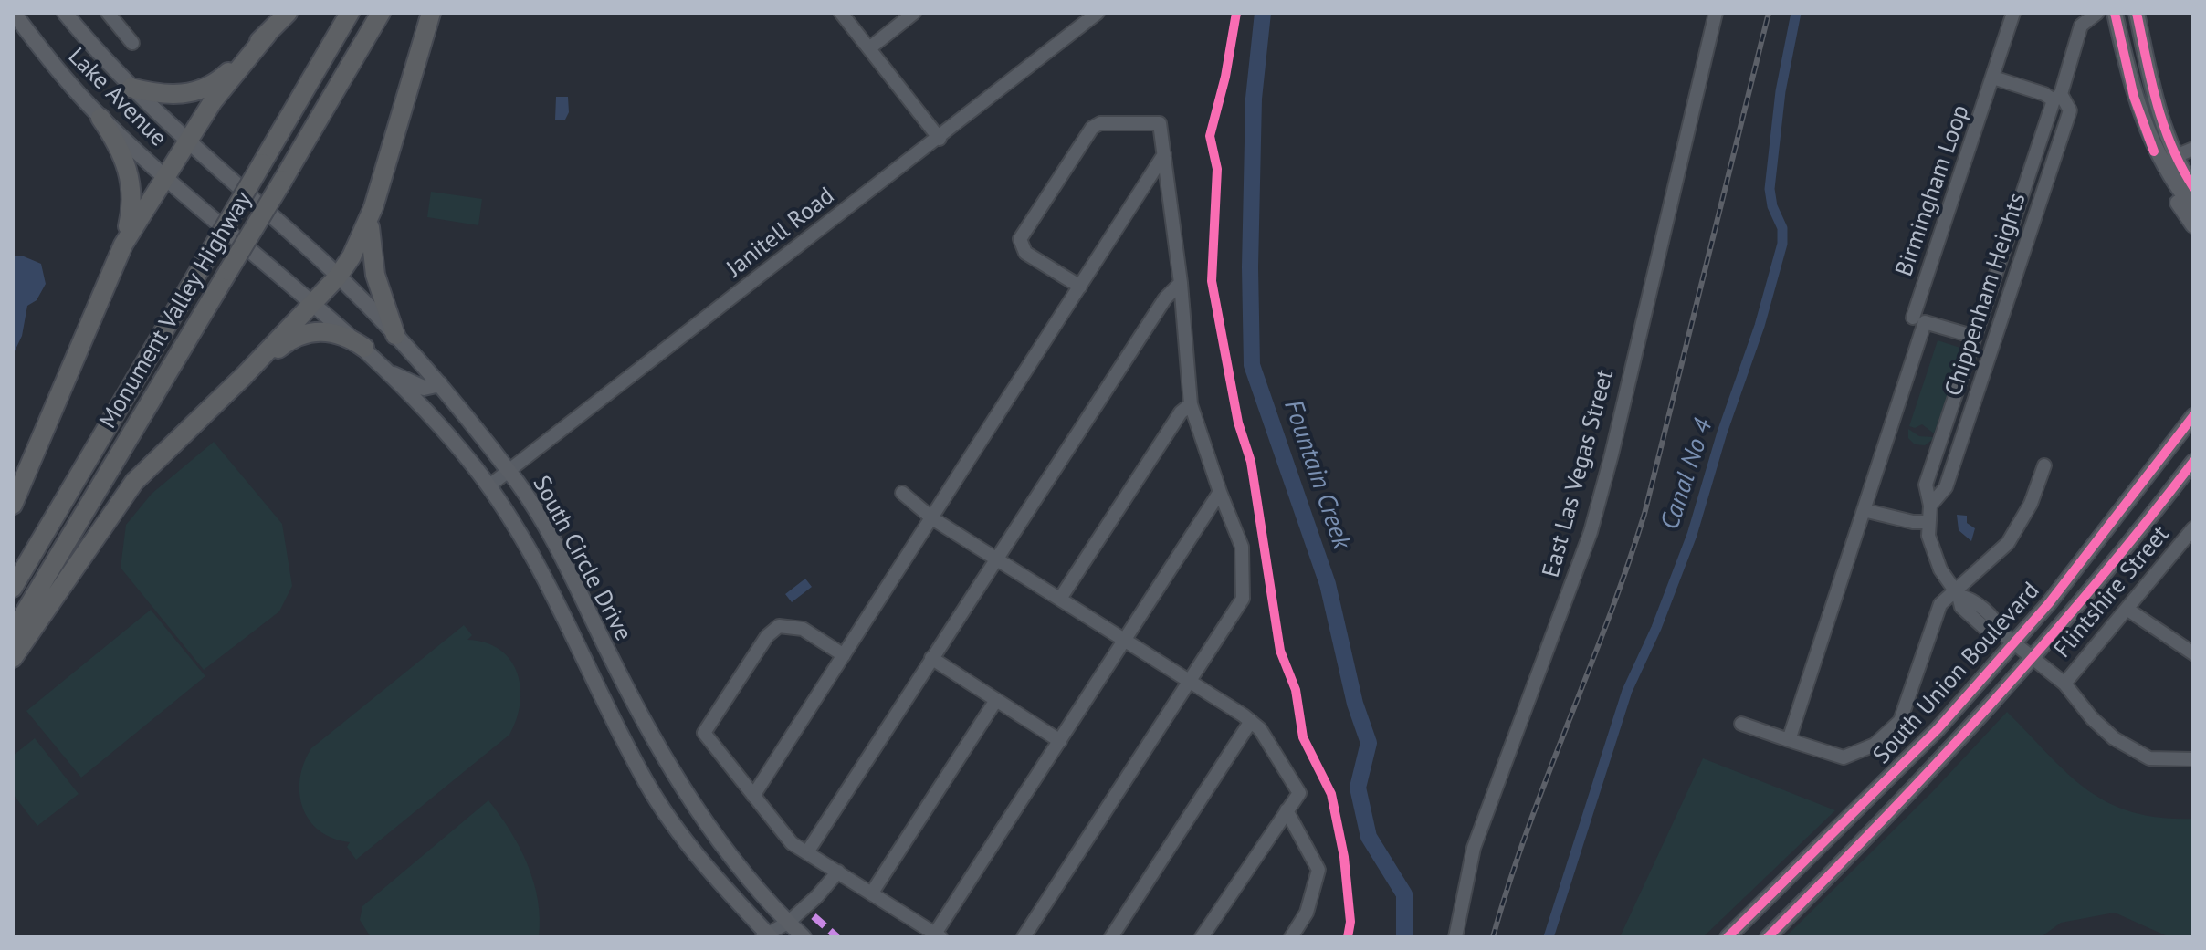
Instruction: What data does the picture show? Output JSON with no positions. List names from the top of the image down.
{
  "streets": {
    "highway": ["Monument Valley Highway"],
    "main road": ["Lake Avenue", "South Circle Drive", "South Union Boulevard"],
    "street": [
      "Birmingham Loop",
      "Janitell Road",
      "Chippenham Heights",
      "East Las Vegas Street",
      "Flintshire Street"
    ]
  },
  "crossings": [
    ["Lake Avenue", "South Circle Drive"],
    ["Janitell Road", "South Circle Drive"],
    ["Chippenham Heights", "Flintshire Street"],
    ["Chippenham Heights", "South Union Boulevard"]
  ],
  "water": ["Fountain Creek", "Canal No 4"]
}
